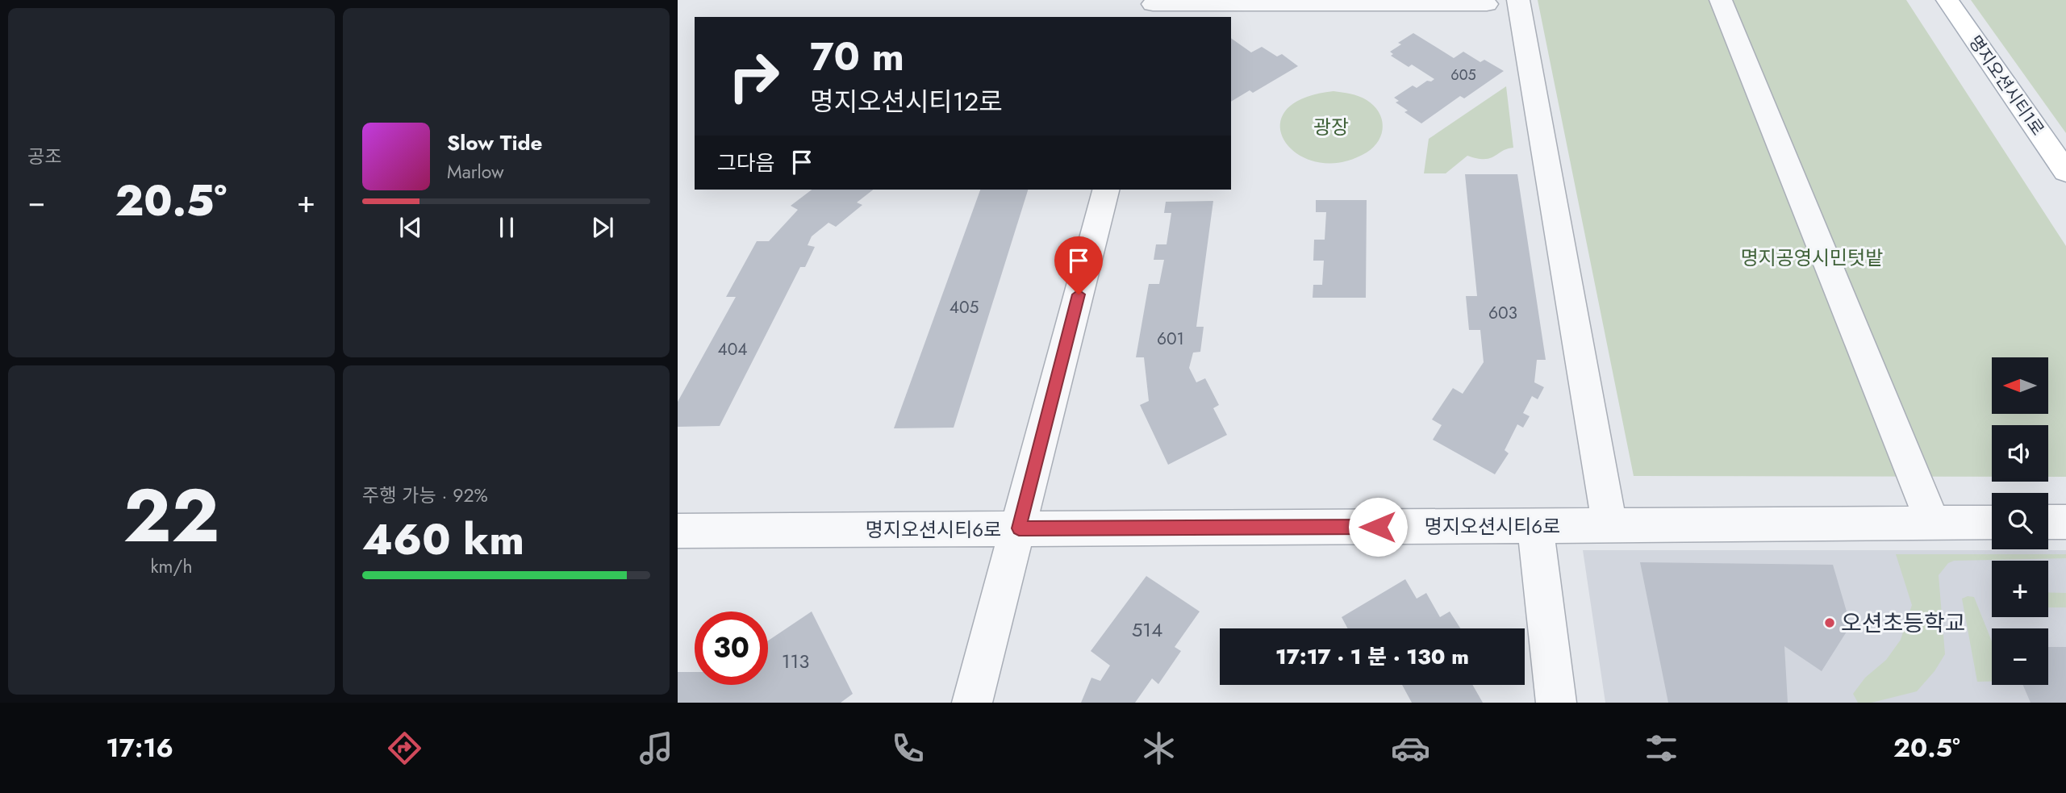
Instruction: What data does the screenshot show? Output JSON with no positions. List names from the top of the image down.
{
  "streets": {
    "main road": ["명지오션시티1로"],
    "street": ["명지오션시티6로"]
  },
  "parks": ["광장", "명지공영시민텃밭"],
  "places": ["오션초등학교"],
  "house_numbers": [
    "605",
    "405",
    "603",
    "601",
    "404",
    "514",
    "113"
  ],
  "north": "left",
  "page": {
    "tile": [
      "공조",
      ["22", "km/h"],
      ["주행 가능 · 92%", "460 km"]
    ],
    "turn": ["70 m", "명지오션시티12로"],
    "song": ["Slow Tide", "Marlow"],
    "then": "그다음",
    "heat": ["−", "20.5°", "+"],
    "map_buttons": ["+", "−"],
    "limit": "30",
    "trip": "17:17 · 1 분 · 130 m",
    "tabs": ["17:16", "20.5°"]
  }
}
